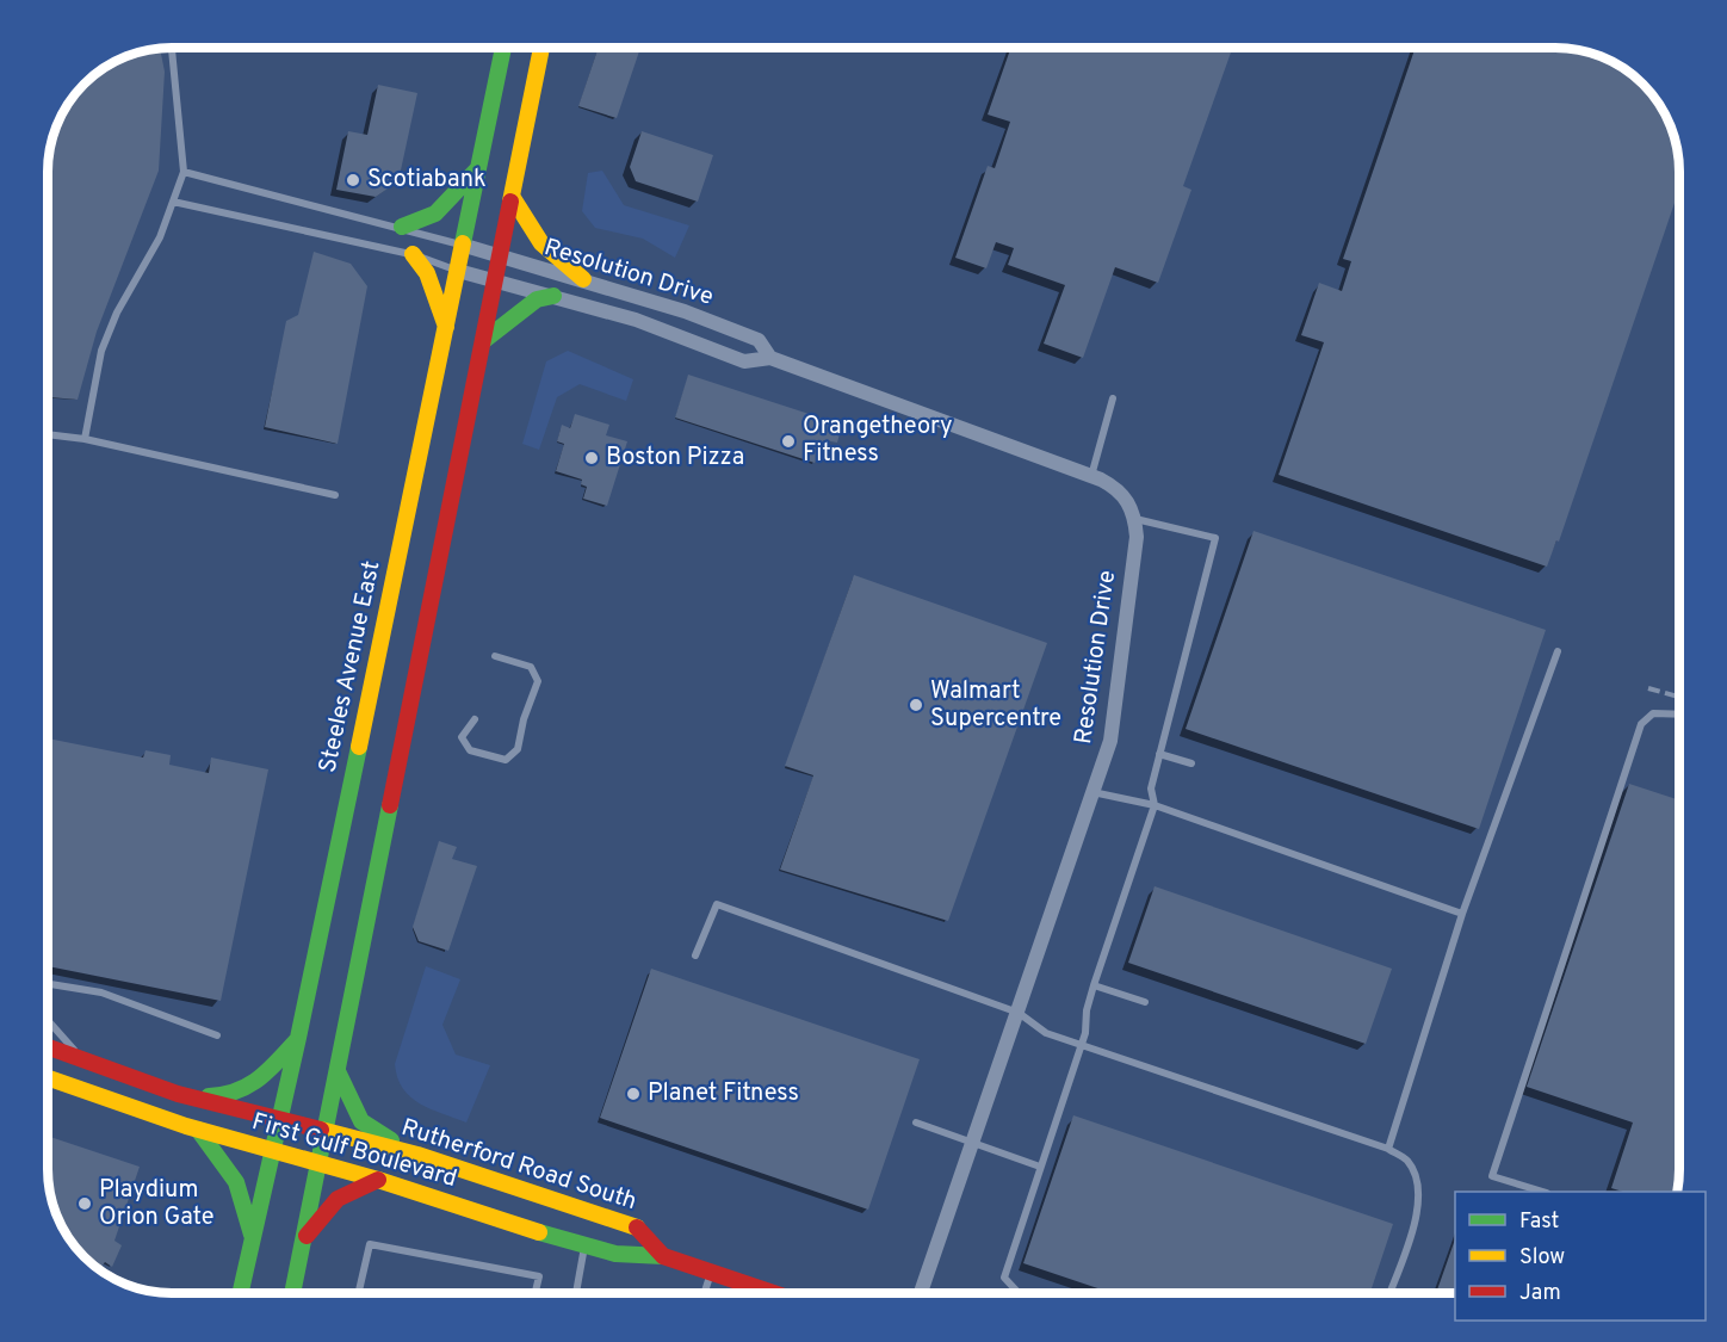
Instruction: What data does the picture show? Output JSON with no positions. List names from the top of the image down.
{
  "streets": {
    "main road": ["Steeles Avenue East", "First Gulf Boulevard", "Rutherford Road South"],
    "street": ["Resolution Drive"]
  },
  "crossings": [
    ["Resolution Drive", "Steeles Avenue East"],
    ["Steeles Avenue East", "First Gulf Boulevard"],
    ["Steeles Avenue East", "Rutherford Road South"],
    ["First Gulf Boulevard", "Rutherford Road South"]
  ],
  "places": [
    "Scotiabank",
    "Orangetheory Fitness",
    "Boston Pizza",
    "Walmart Supercentre",
    "Planet Fitness",
    "Playdium Orion Gate"
  ],
  "legend": ["Fast", "Slow", "Jam"]
}
